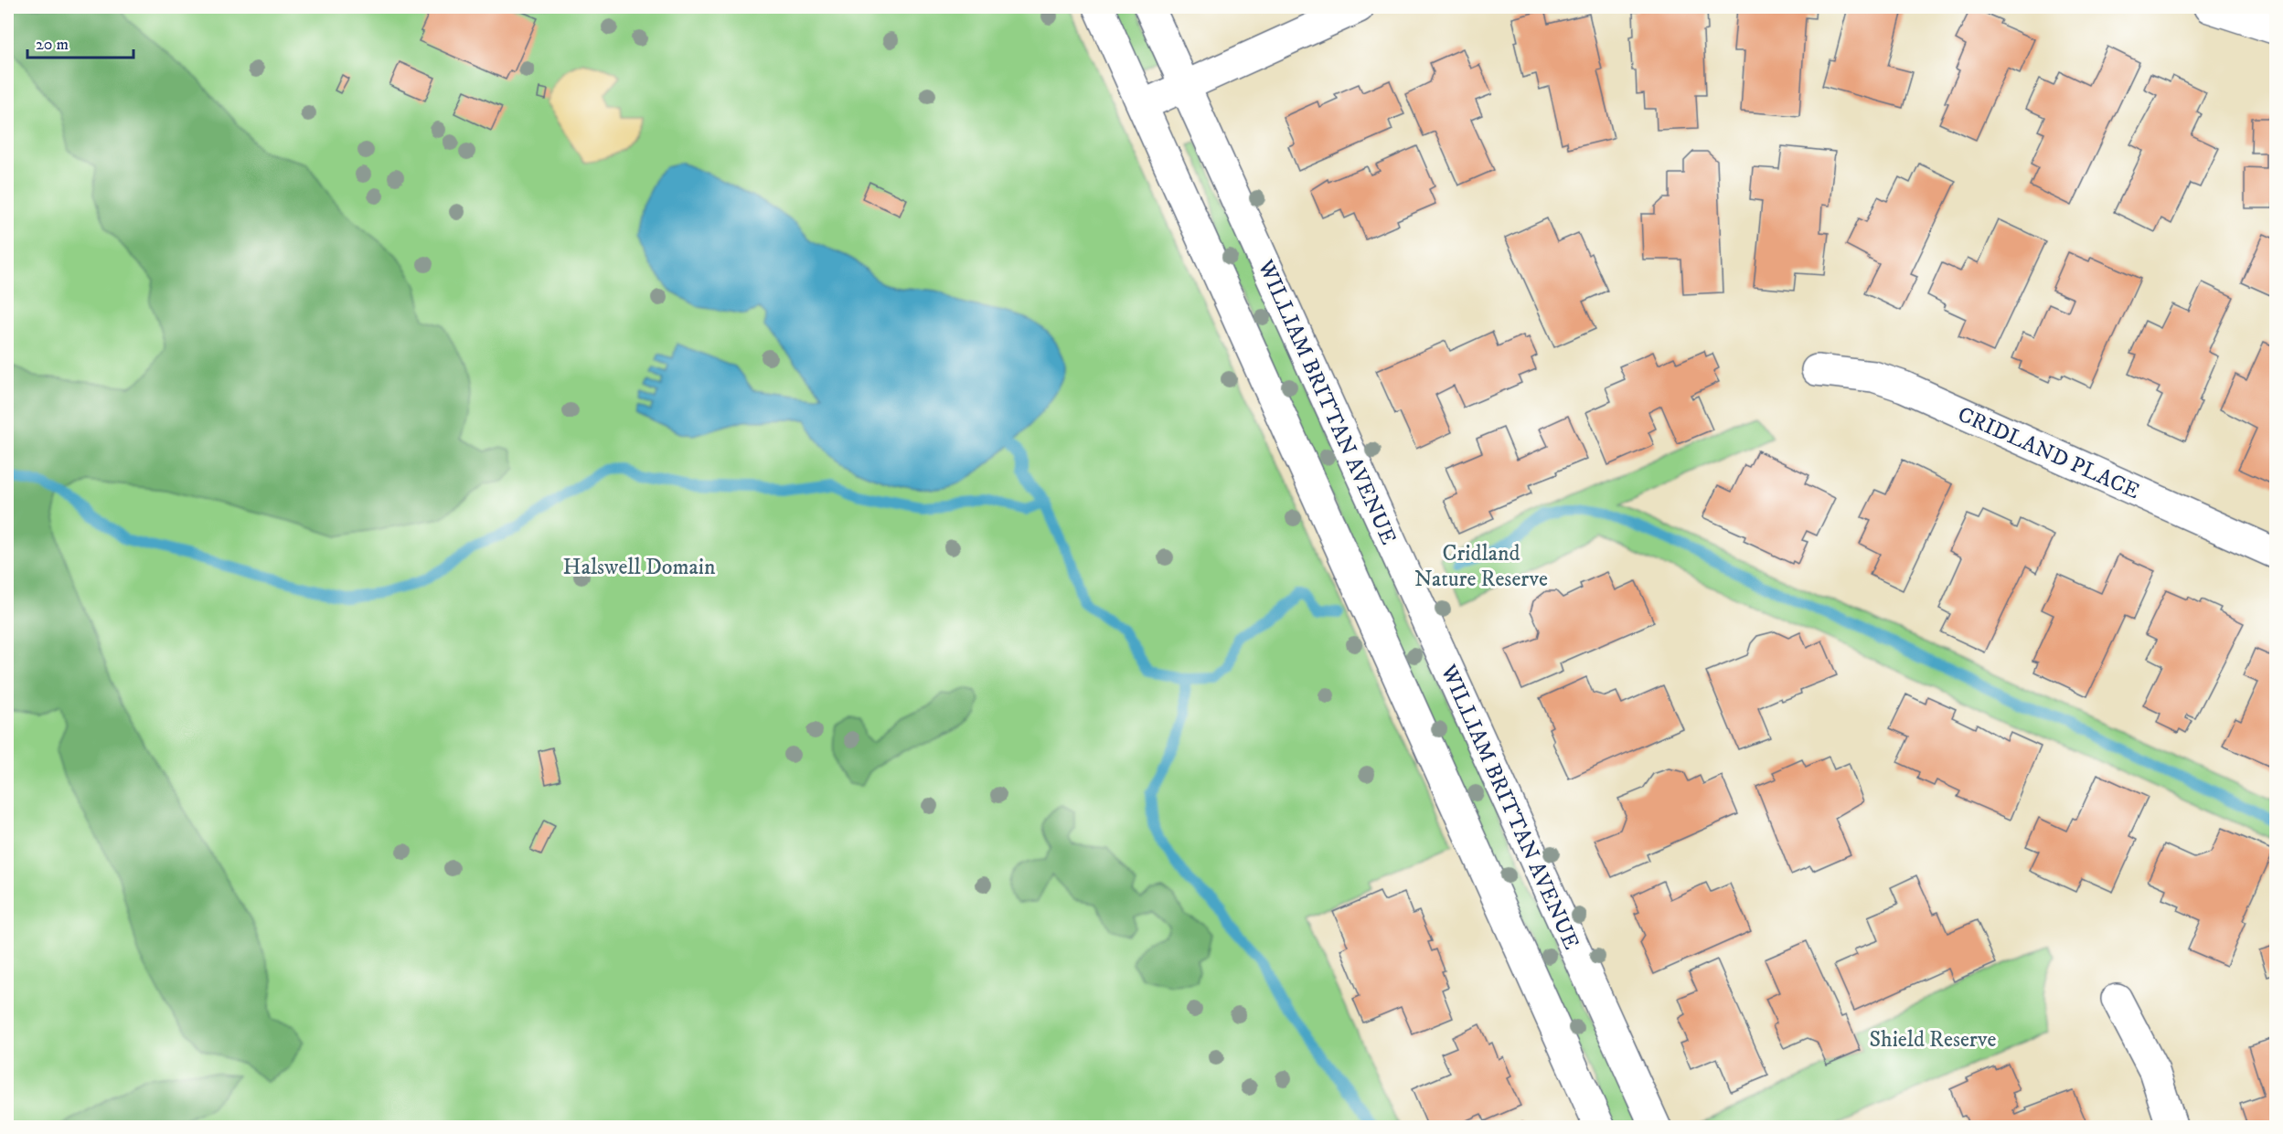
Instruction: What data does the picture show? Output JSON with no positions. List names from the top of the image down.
{
  "streets": {
    "street": ["WILLIAM BRITTAN AVENUE", "CRIDLAND PLACE"]
  },
  "parks": ["Cridland Nature Reserve", "Halswell Domain", "Shield Reserve"],
  "scale_bar": "20 m"
}
